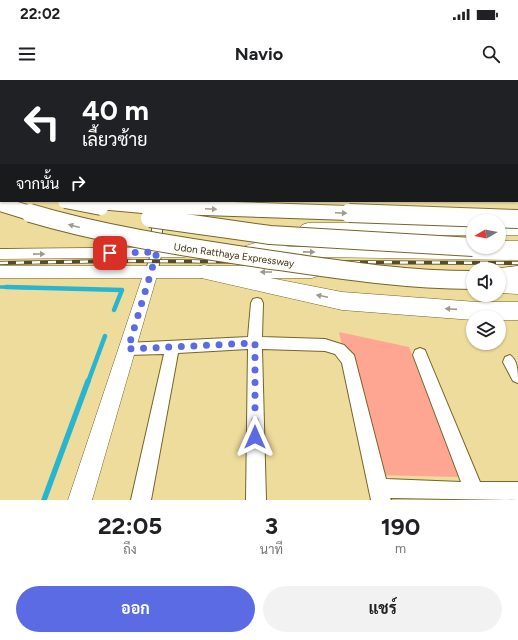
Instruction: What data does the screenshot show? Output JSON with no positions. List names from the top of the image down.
{
  "streets": {
    "highway": ["Udon Ratthaya Expressway"]
  },
  "north": "left",
  "page": {
    "status": "22:02",
    "header": "Navio",
    "turn": ["40 m", "เลี้ยวซ้าย"],
    "then": "จากนั้น",
    "eta": [
      "22:05",
      "ถึง",
      "3",
      "นาที",
      "190",
      "m"
    ],
    "buttons": ["ออก", "แชร์"]
  }
}
